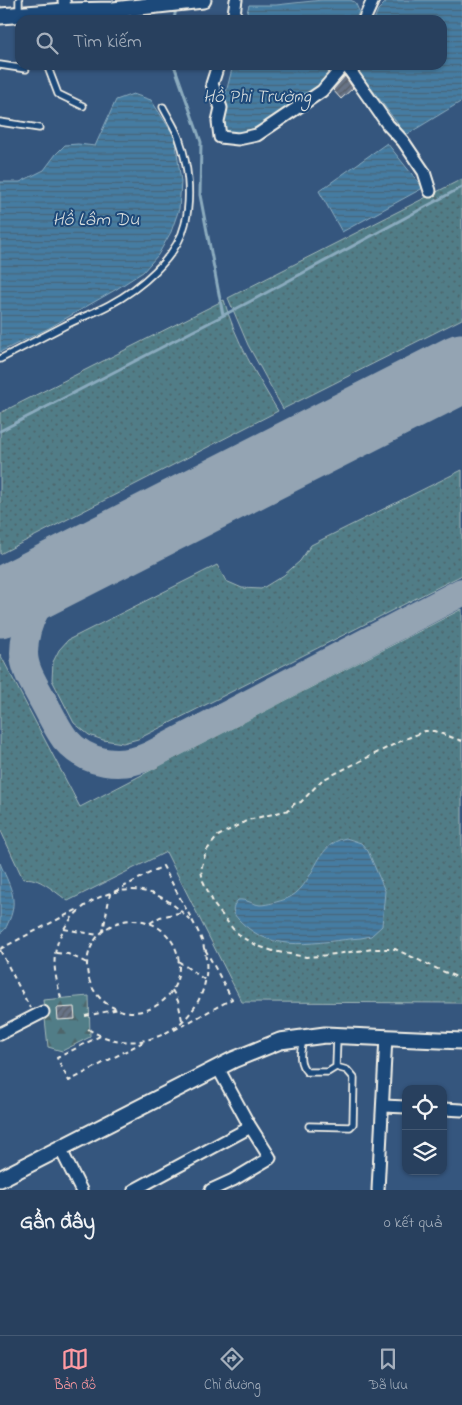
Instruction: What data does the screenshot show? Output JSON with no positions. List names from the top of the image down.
{
  "water": ["Hồ Phi Trường", "Hồ Lâm Du"],
  "page": {
    "search": "Tìm kiếm",
    "heading": ["Gần đây", "0 kết quả"],
    "nav": ["Bản đồ", "Chỉ đường", "Đã lưu"]
  }
}
